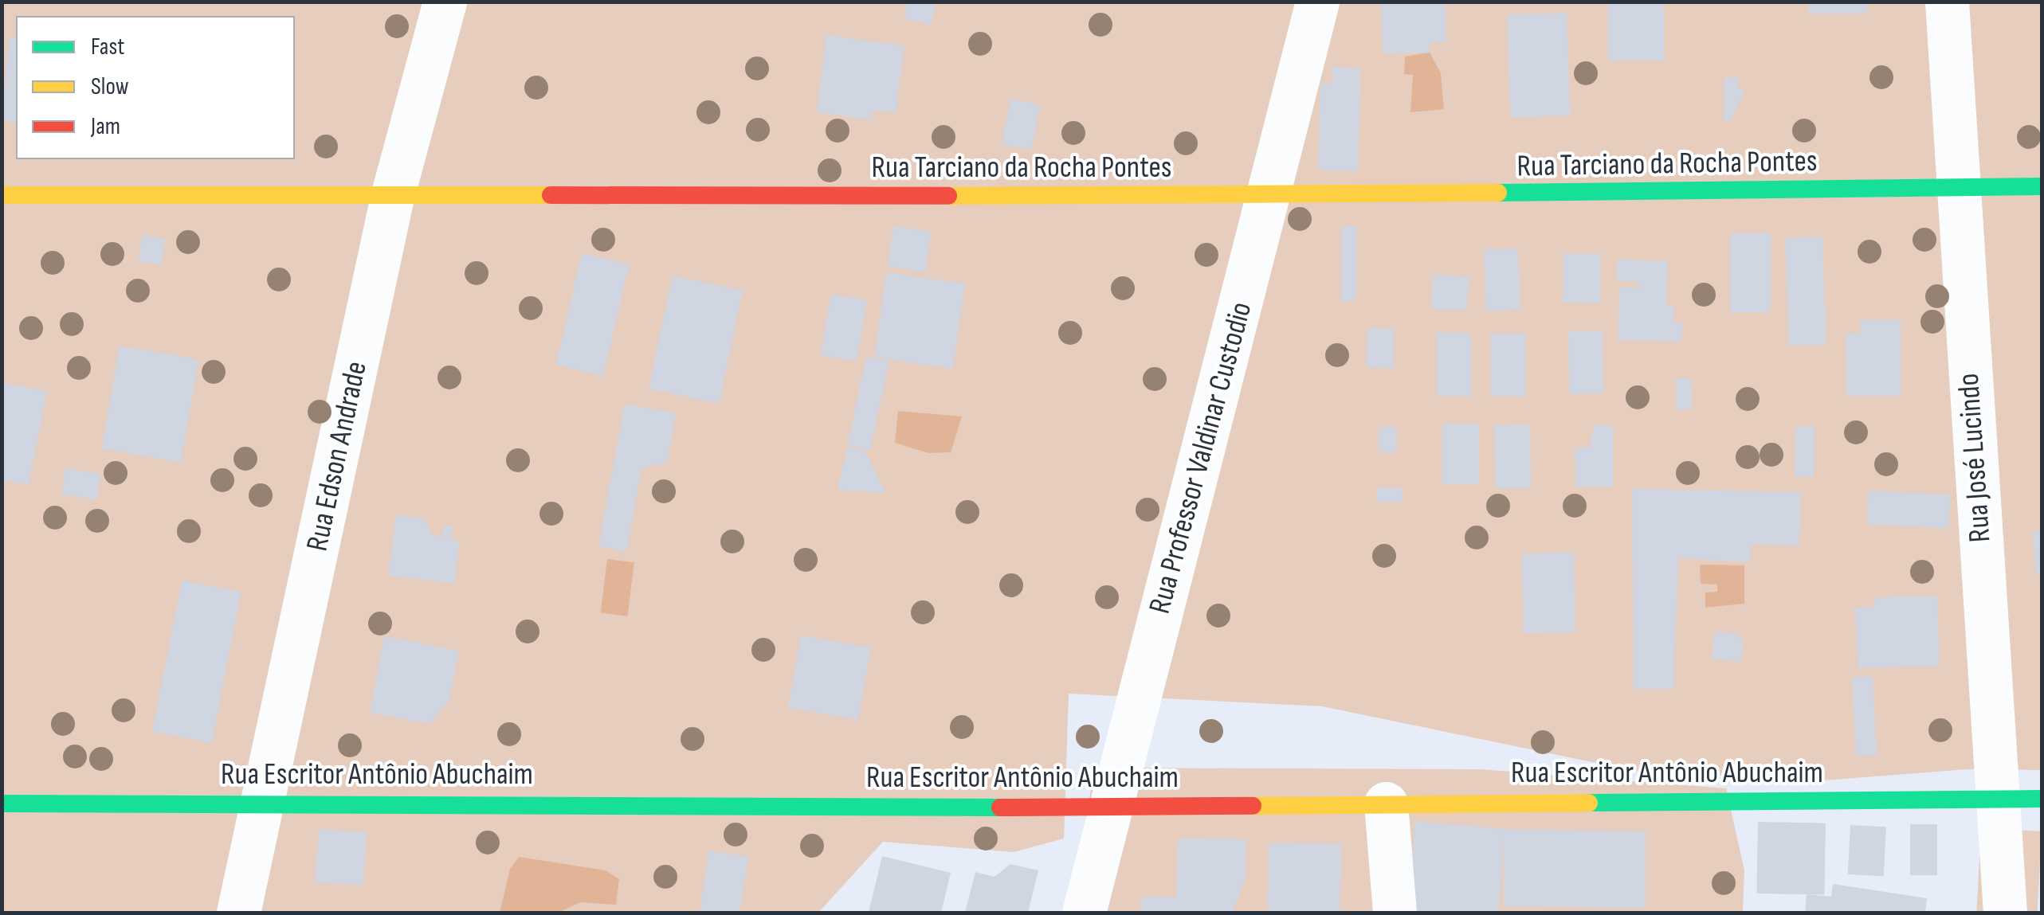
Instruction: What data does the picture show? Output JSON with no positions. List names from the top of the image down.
{
  "streets": {
    "street": [
      "Rua Tarciano da Rocha Pontes",
      "Rua Edson Andrade",
      "Rua Professor Valdinar Custodio",
      "Rua José Lucindo",
      "Rua Escritor Antônio Abuchaim"
    ]
  },
  "crossings": [
    ["Rua Tarciano da Rocha Pontes", "Rua Edson Andrade"],
    ["Rua Tarciano da Rocha Pontes", "Rua Professor Valdinar Custodio"],
    ["Rua Tarciano da Rocha Pontes", "Rua José Lucindo"],
    ["Rua Edson Andrade", "Rua Escritor Antônio Abuchaim"],
    ["Rua Professor Valdinar Custodio", "Rua Escritor Antônio Abuchaim"],
    ["Rua José Lucindo", "Rua Escritor Antônio Abuchaim"]
  ],
  "legend": ["Fast", "Slow", "Jam"]
}
